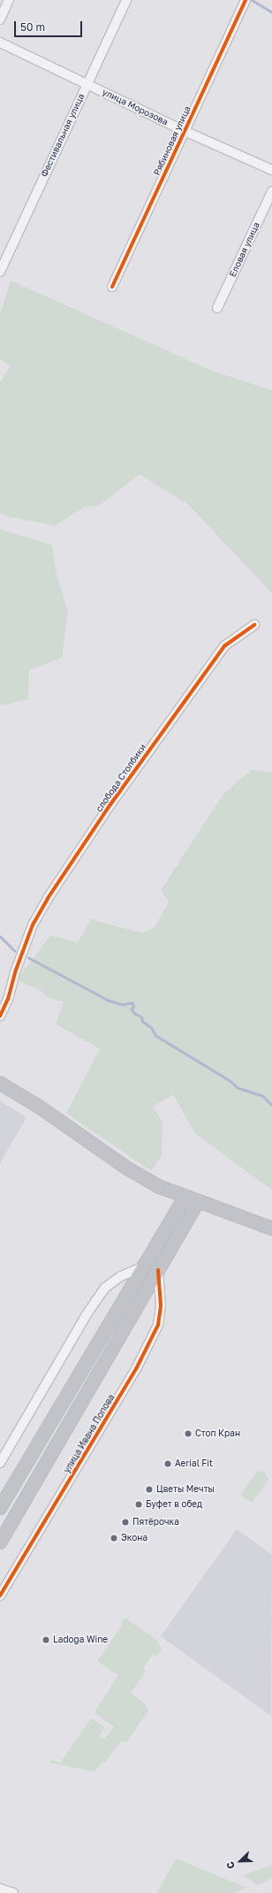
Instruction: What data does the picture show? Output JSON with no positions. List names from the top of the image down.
{
  "streets": {
    "street": [
      "улица Морозова",
      "Фестивальная улица",
      "Рябиновая улица",
      "Еловая улица",
      "слобода Столбики",
      "улица Ивана Попова"
    ]
  },
  "crossings": [
    ["улица Морозова", "Фестивальная улица"],
    ["улица Морозова", "Рябиновая улица"]
  ],
  "places": [
    "Стоп Кран",
    "Aerial Fit",
    "Цветы Мечты",
    "Буфет в обед",
    "Пятёрочка",
    "Экона",
    "Ladoga Wine"
  ],
  "scale_bar": "50 m",
  "north": "bottom left"
}
